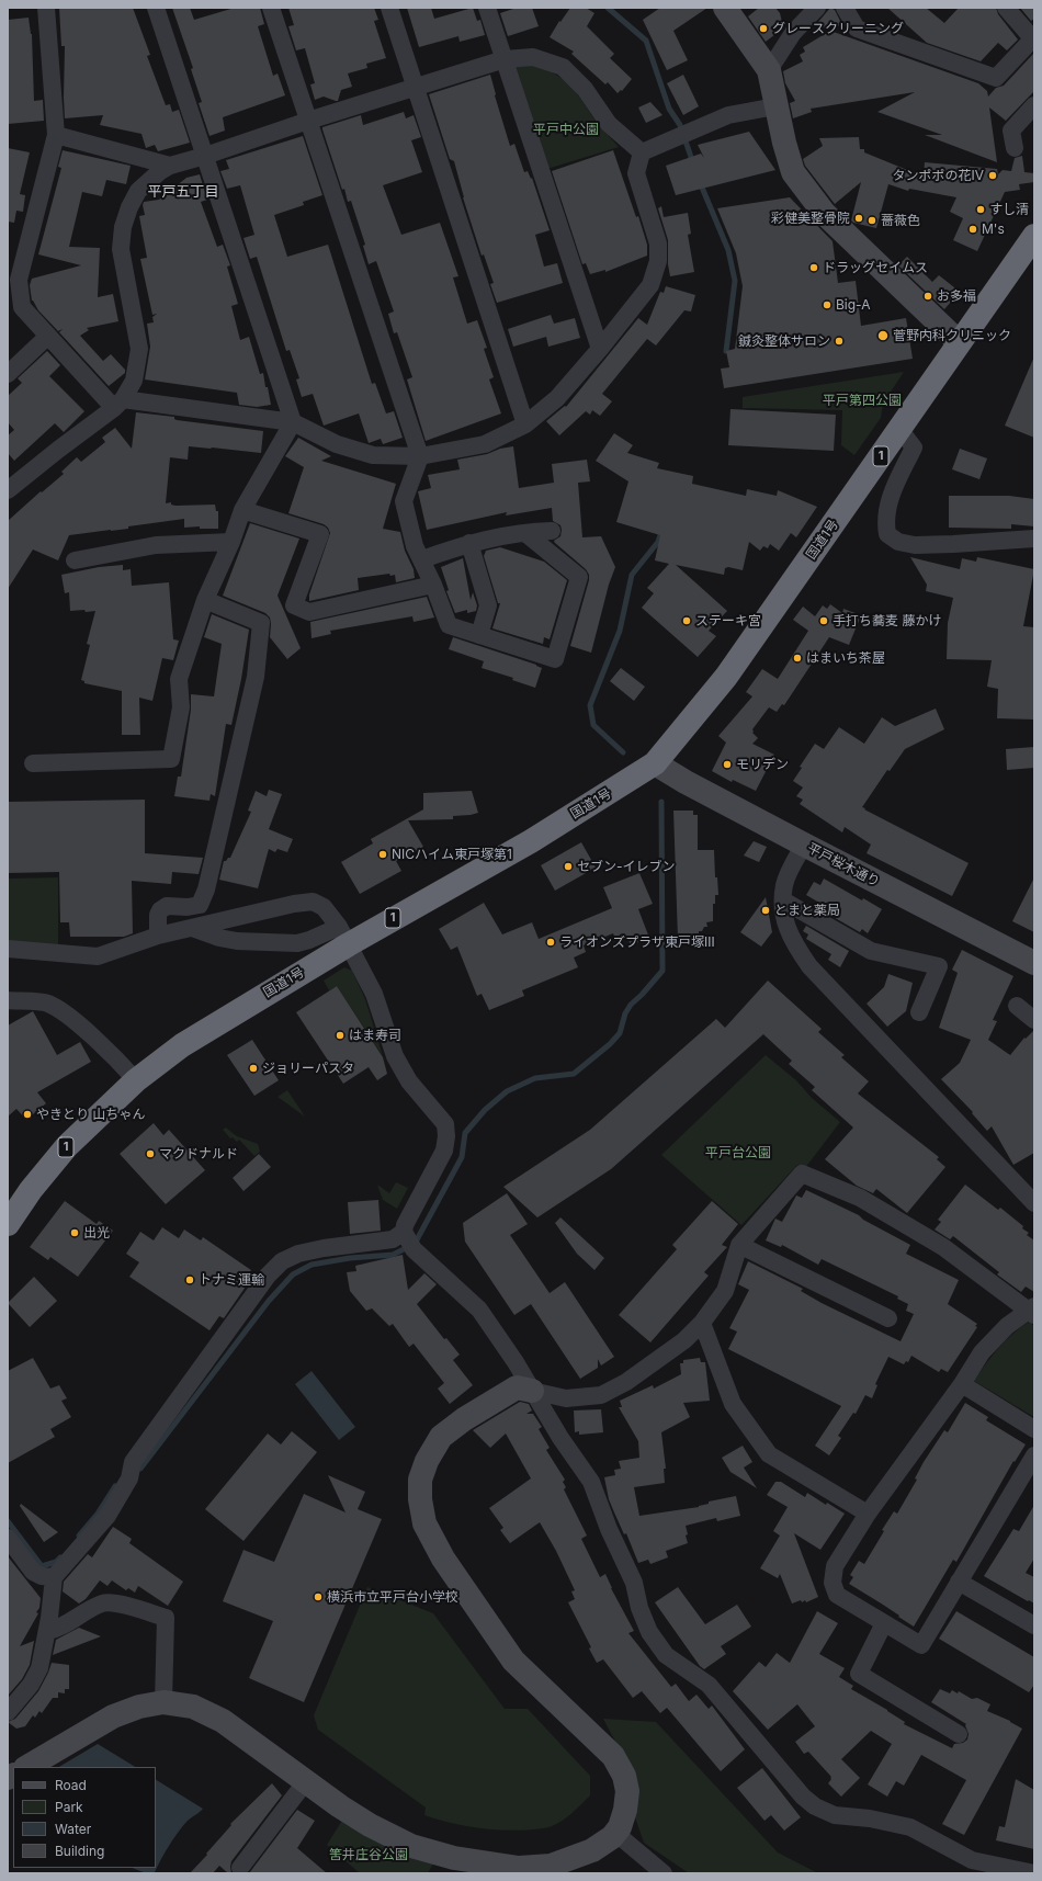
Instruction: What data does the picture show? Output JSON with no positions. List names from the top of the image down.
{
  "streets": {
    "highway": ["1", "国道1号"],
    "street": ["平戸桜木通り"]
  },
  "crossings": [
    ["国道1号", "平戸桜木通り"]
  ],
  "districts": ["平戸五丁目"],
  "parks": [
    "平戸中公園",
    "平戸第四公園",
    "平戸台公園",
    "筈井庄谷公園"
  ],
  "places": [
    "グレースクリーニング",
    "タンポポの花Ⅳ",
    "すし清",
    "彩健美整骨院",
    "薔薇色",
    "M's",
    "ドラッグセイムス",
    "お多福",
    "Big-A",
    "菅野内科クリニック",
    "鍼灸整体サロン",
    "ステーキ宮",
    "手打ち蕎麦 藤かけ",
    "はまいち茶屋",
    "モリデン",
    "NICハイム東戸塚第1",
    "セブン-イレブン",
    "とまと薬局",
    "ライオンズプラザ東戸塚Ⅲ",
    "はま寿司",
    "ジョリーパスタ",
    "やきとり 山ちゃん",
    "マクドナルド",
    "出光",
    "トナミ運輸",
    "横浜市立平戸台小学校"
  ],
  "legend": [
    "Road",
    "Park",
    "Water",
    "Building"
  ]
}
